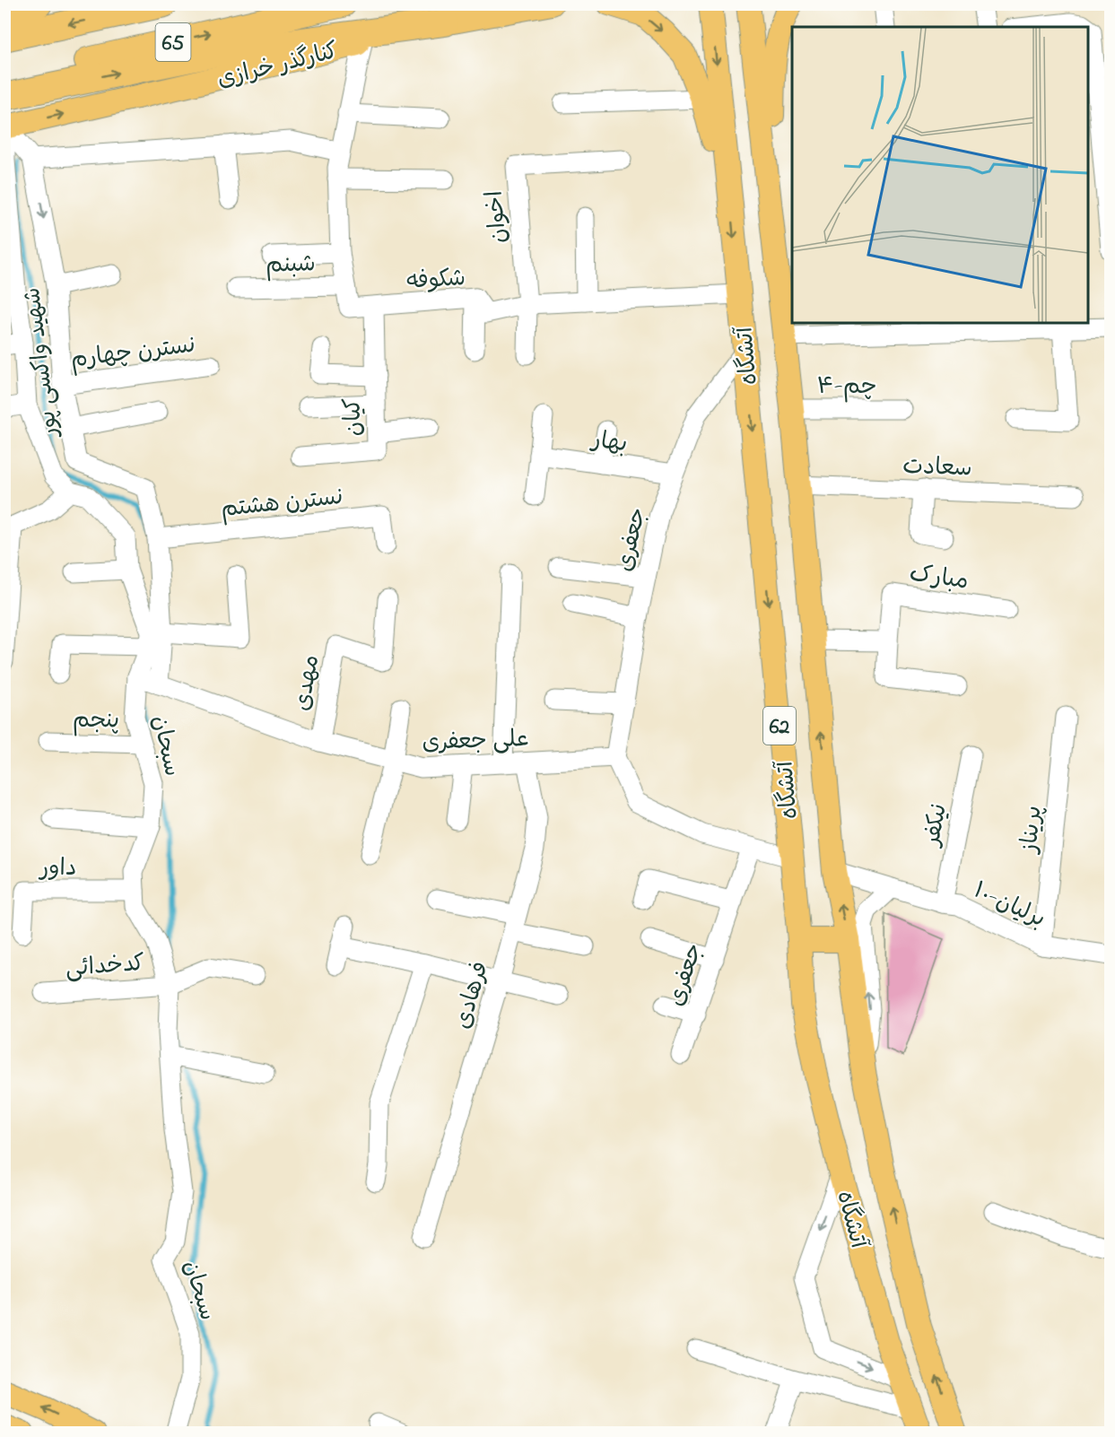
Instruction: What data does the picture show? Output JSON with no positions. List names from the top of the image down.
{
  "streets": {
    "highway": ["65"],
    "main road": ["کنارگذر خرازی", "آتشگاه", "62"],
    "street": [
      "اخوان",
      "شبنم",
      "شکوفه",
      "نسترن چهارم",
      "شهید واکسی پور",
      "۴-چم",
      "کیان",
      "بهار",
      "سعادت",
      "نسترن هشتم",
      "جعفری",
      "مبارک",
      "مهدی",
      "پنجم",
      "علی جعفری",
      "سبحان",
      "نیکفر",
      "پریناز",
      "داور",
      "۱۰-برلیان",
      "کدخدائی",
      "فرهادی"
    ]
  },
  "crossings": [
    ["کنارگذر خرازی", "شکوفه"],
    ["کنارگذر خرازی", "شهید واکسی پور"],
    ["کنارگذر خرازی", "سبحان"],
    ["اخوان", "شکوفه"],
    ["شبنم", "شکوفه"],
    ["شکوفه", "آتشگاه"],
    ["شکوفه", "کیان"],
    ["نسترن چهارم", "شهید واکسی پور"],
    ["آتشگاه", "۴-چم"],
    ["آتشگاه", "سعادت"],
    ["آتشگاه", "جعفری"],
    ["آتشگاه", "۱۰-برلیان"],
    ["شهید واکسی پور", "نسترن هشتم"],
    ["شهید واکسی پور", "علی جعفری"],
    ["شهید واکسی پور", "سبحان"],
    ["بهار", "جعفری"],
    ["جعفری", "علی جعفری"],
    ["مهدی", "علی جعفری"],
    ["پنجم", "سبحان"],
    ["علی جعفری", "سبحان"],
    ["علی جعفری", "فرهادی"],
    ["سبحان", "داور"],
    ["سبحان", "کدخدائی"],
    ["نیکفر", "۱۰-برلیان"],
    ["پریناز", "۱۰-برلیان"]
  ],
  "one_way": ["کنارگذر خرازی"]
}
